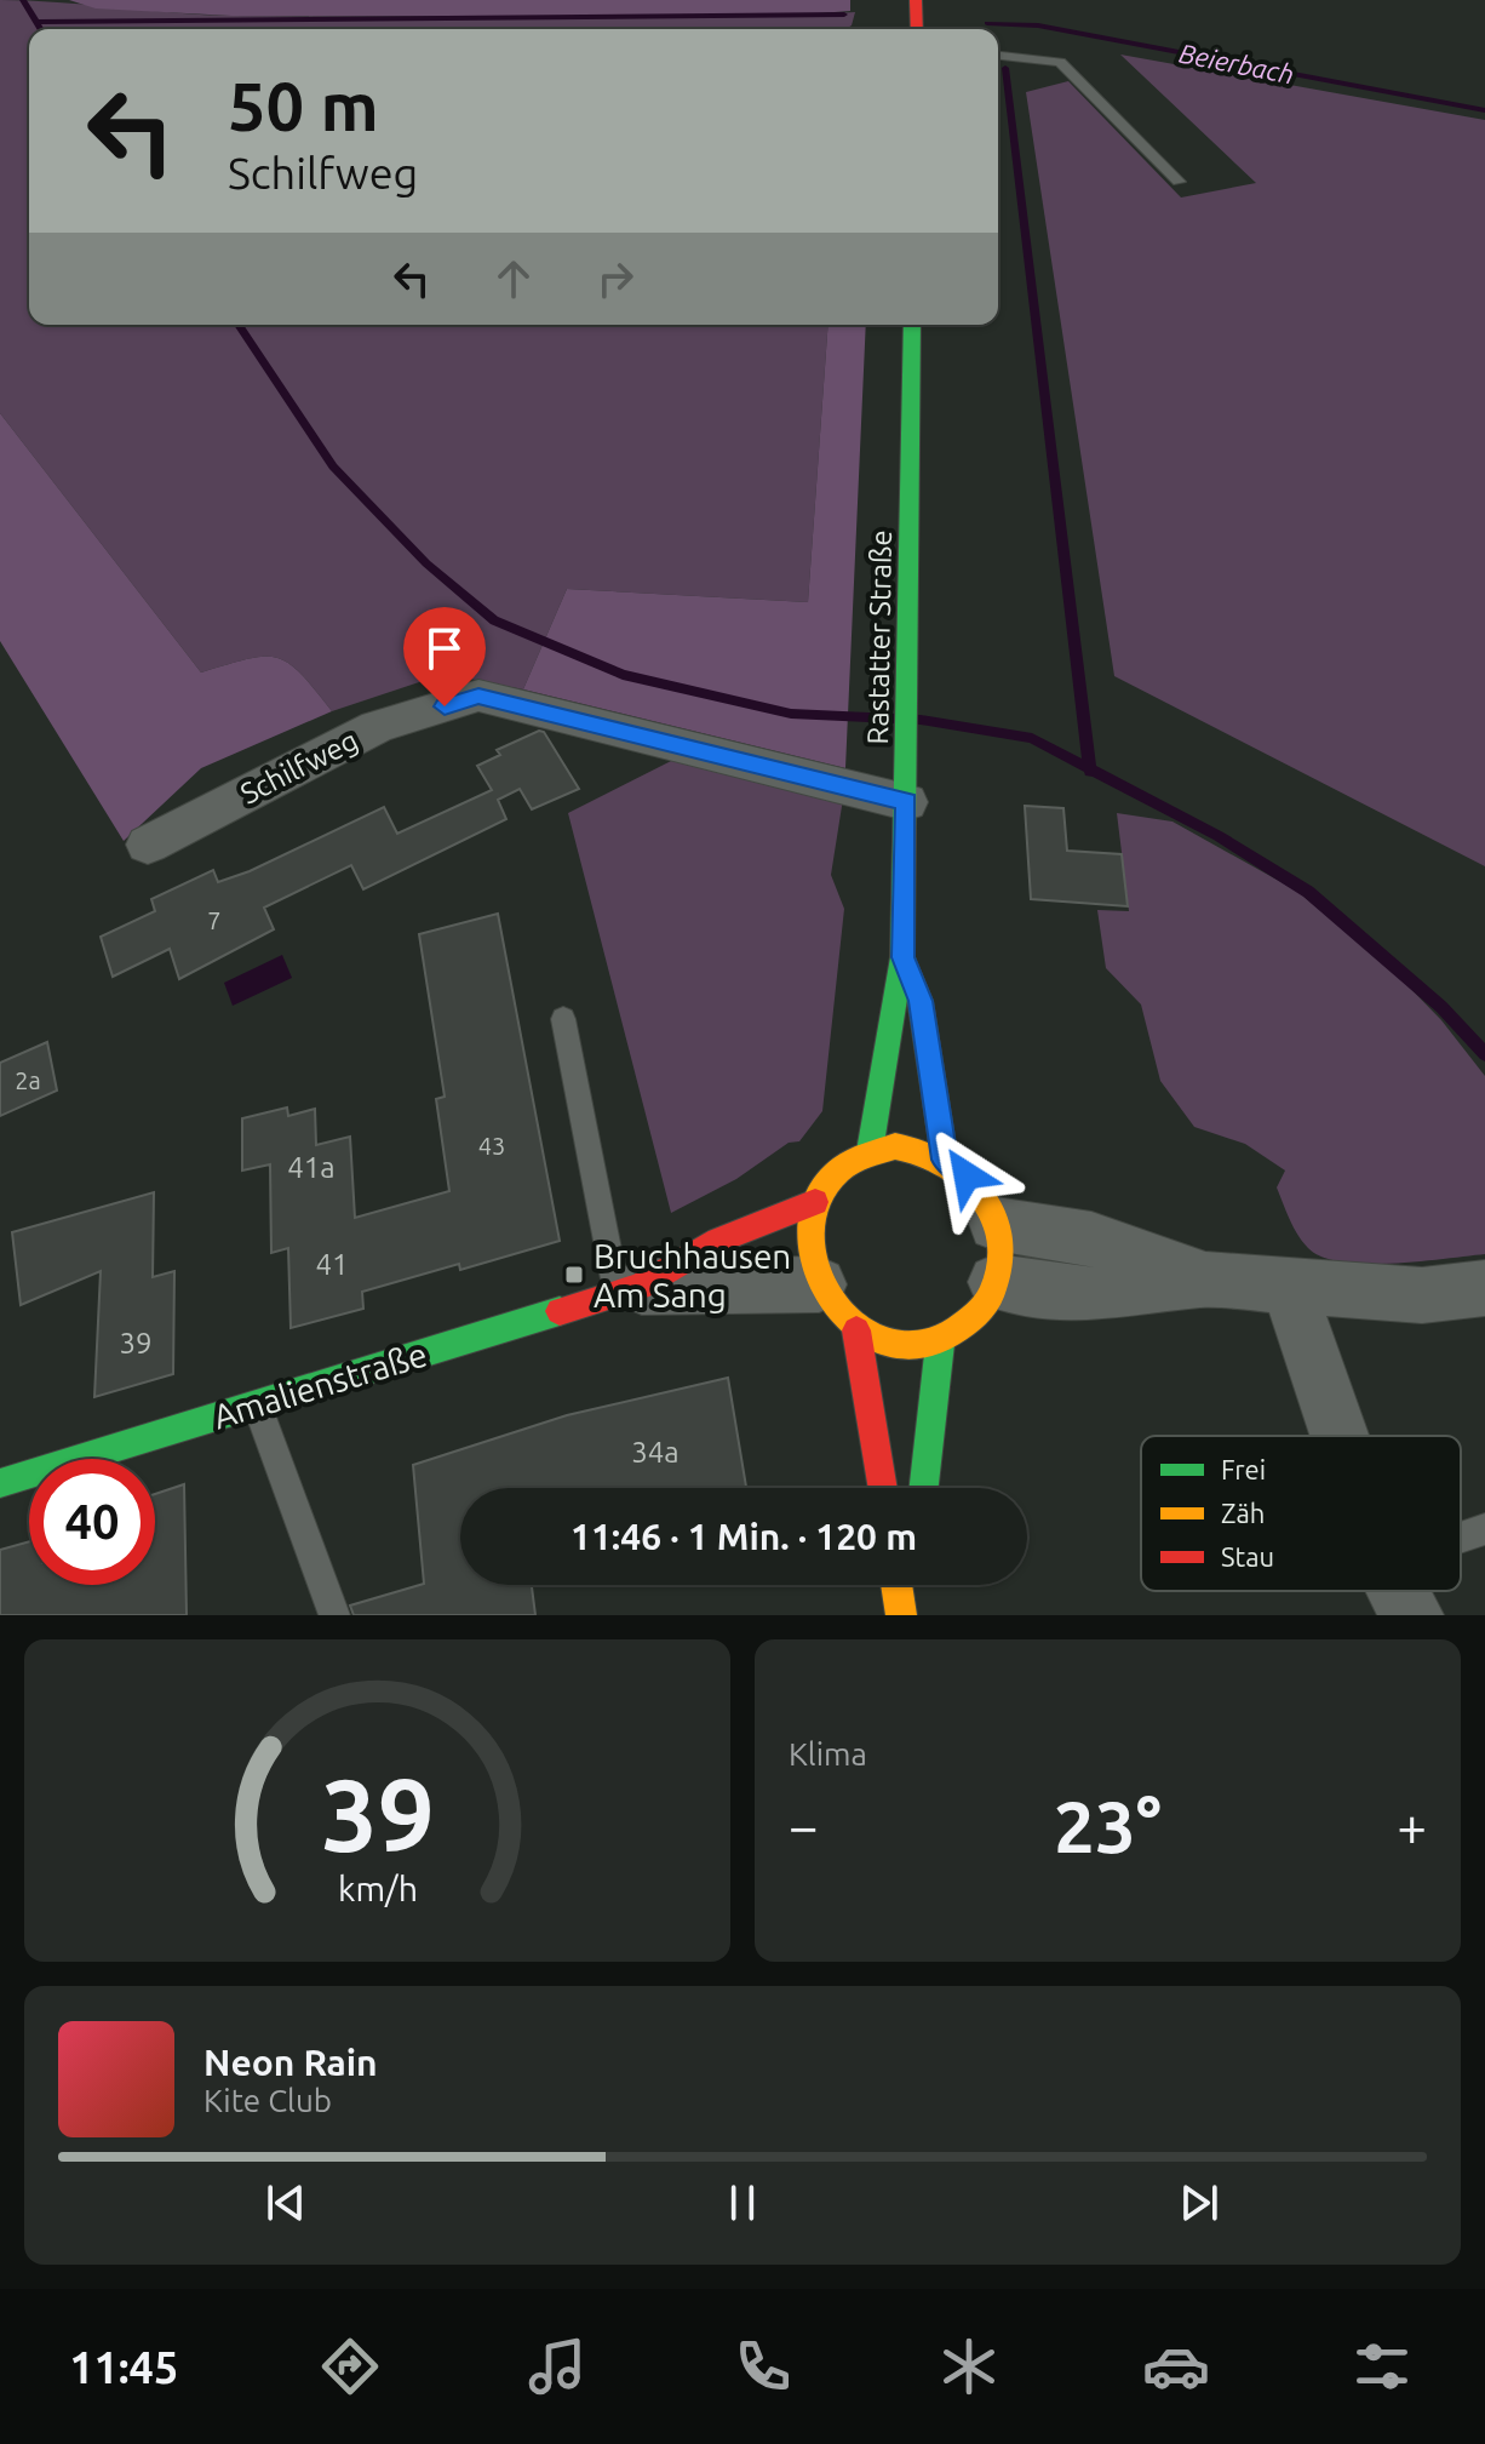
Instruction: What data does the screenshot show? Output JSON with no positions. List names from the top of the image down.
{
  "streets": {
    "street": ["Rastatter Straße", "Schilfweg", "Amalienstraße"]
  },
  "crossings": [
    ["Rastatter Straße", "Schilfweg"],
    ["Rastatter Straße", "Amalienstraße"]
  ],
  "water": ["Beierbach"],
  "places": {
    "transit": ["Bruchhausen Am Sang"]
  },
  "house_numbers": [
    "7",
    "2a",
    "43",
    "41a",
    "41",
    "39",
    "34a"
  ],
  "legend": ["Frei", "Zäh", "Stau"],
  "page": {
    "turn": ["50 m", "Schilfweg"],
    "limit": "40",
    "trip": "11:46 · 1 Min. · 120 m",
    "tile": "Klima",
    "heat": ["−", "23°", "+"],
    "song": ["Neon Rain", "Kite Club"],
    "tabs": "11:45",
    "gauge": ["39", "km/h"]
  }
}
